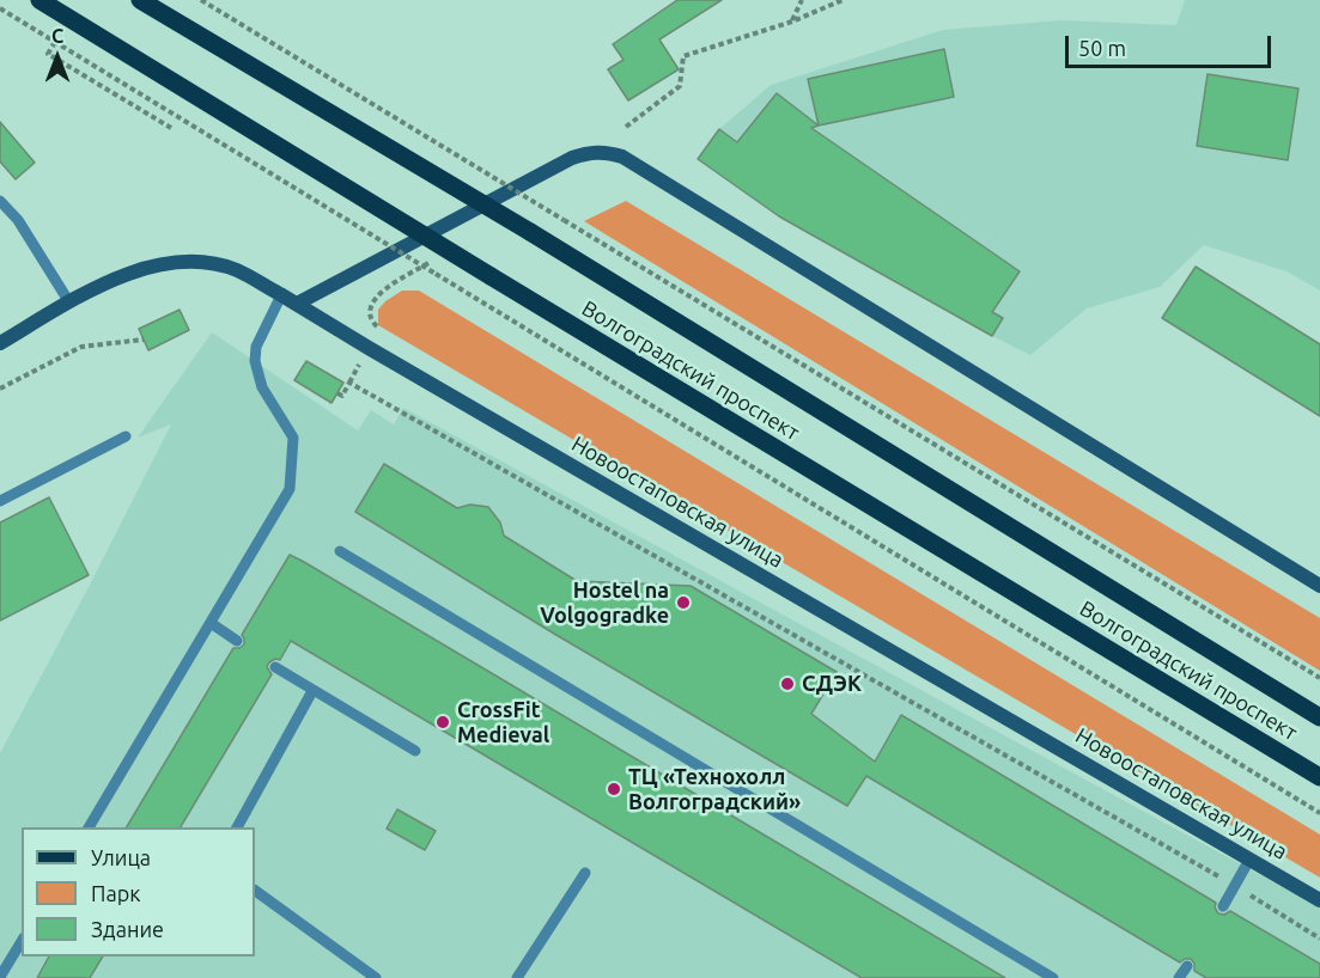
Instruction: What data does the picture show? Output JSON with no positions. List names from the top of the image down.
{
  "streets": {
    "main road": ["Волгоградский проспект", "Новоостаповская улица"]
  },
  "places": [
    "Hostel na Volgogradke",
    "СДЭК",
    "CrossFit Medieval",
    "ТЦ «Технохолл Волгоградский»"
  ],
  "legend": ["Улица", "Парк", "Здание"],
  "scale_bar": "50 m",
  "north": "top"
}
